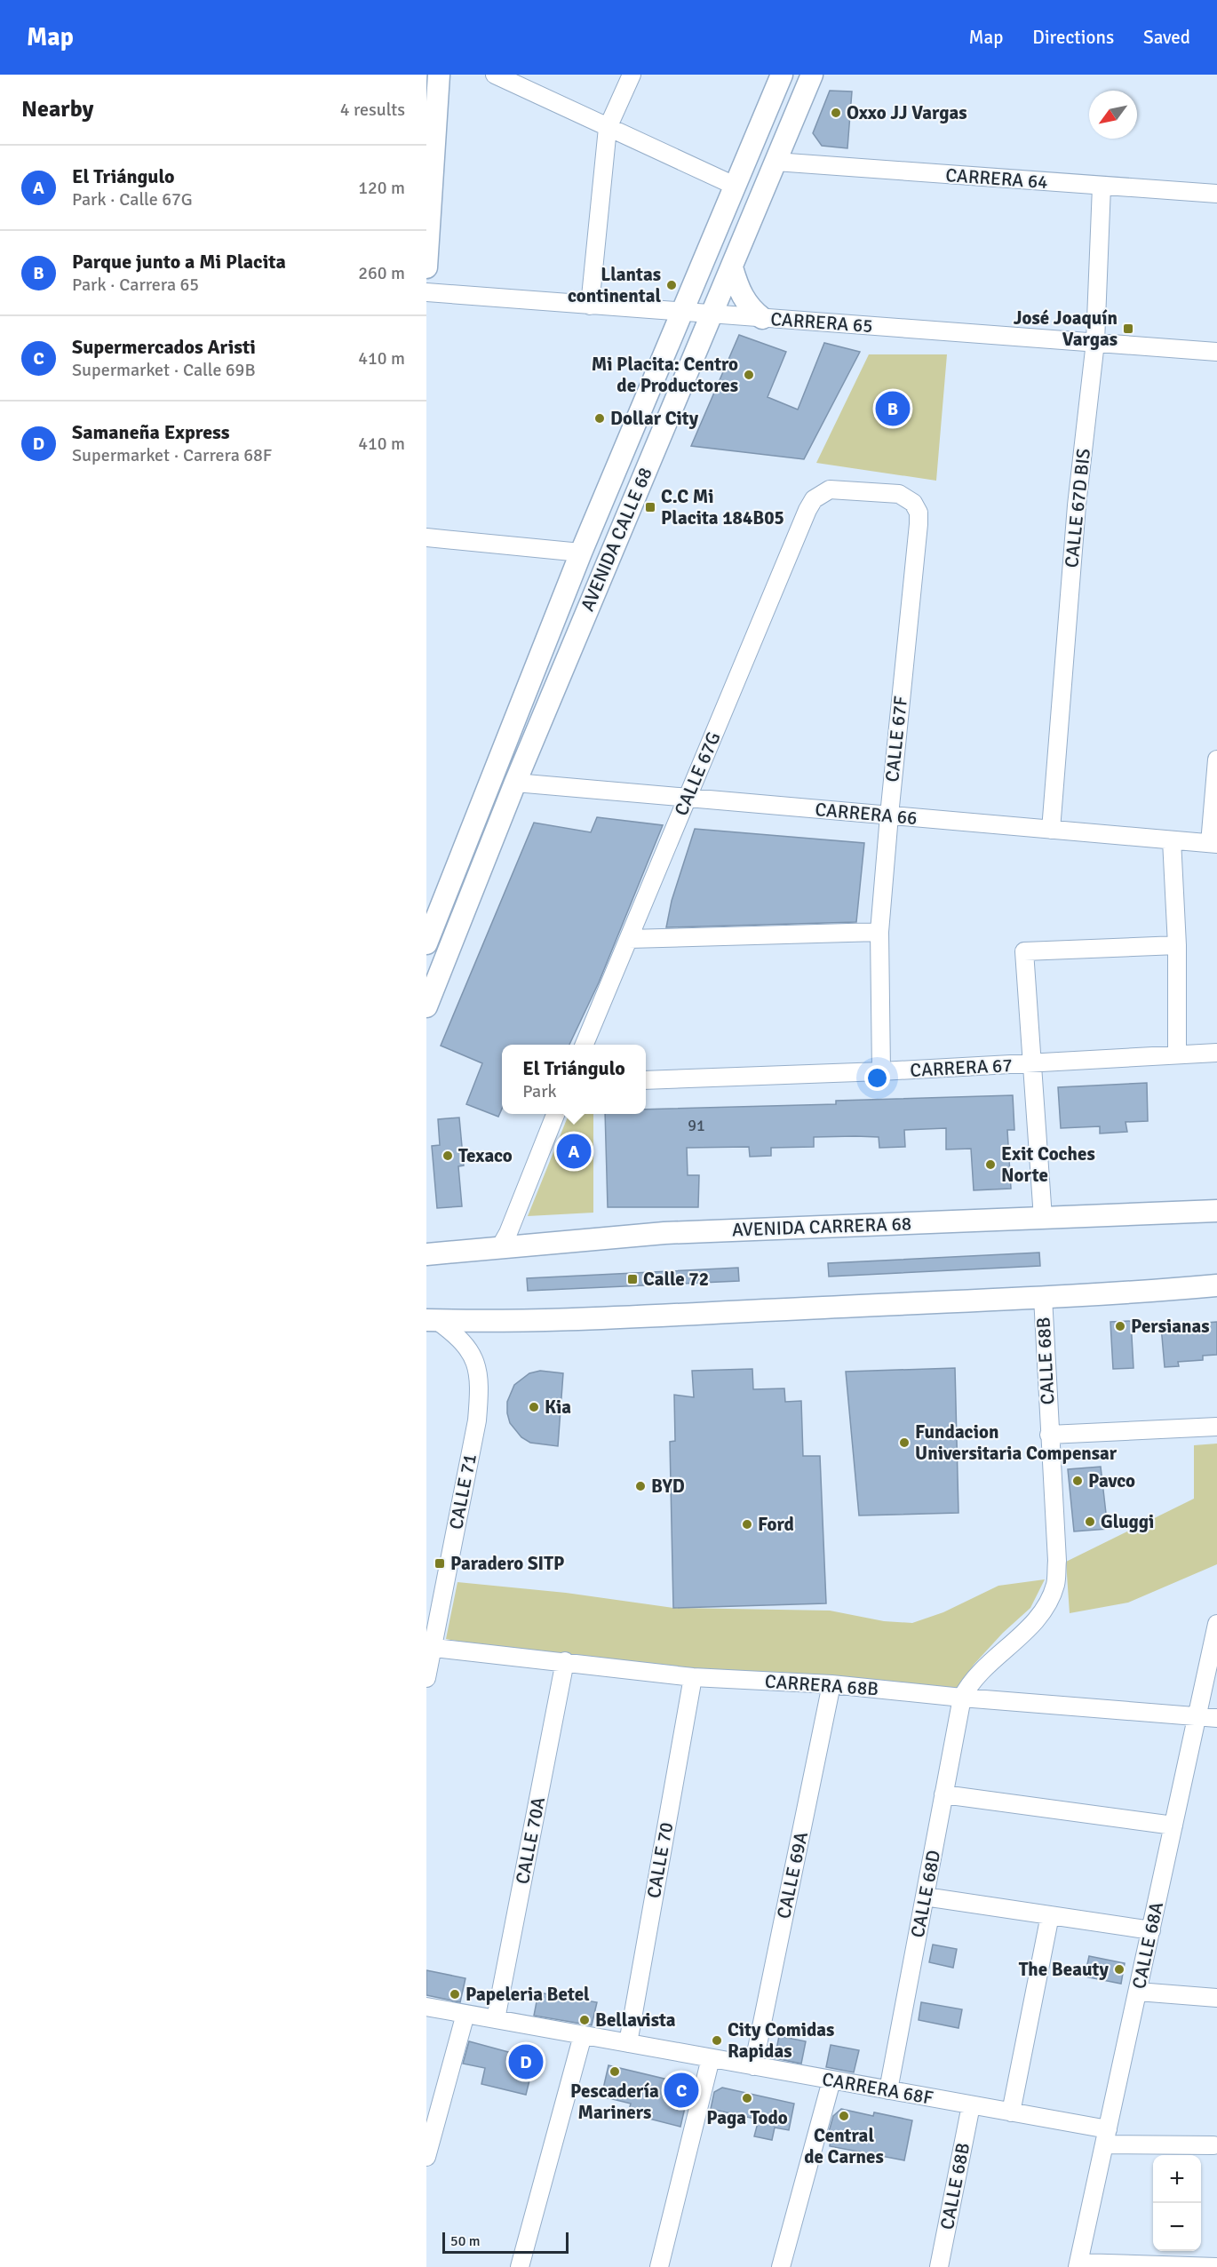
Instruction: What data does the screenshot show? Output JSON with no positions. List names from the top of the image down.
{
  "streets": {
    "main road": ["AVENIDA CALLE 68", "AVENIDA CARRERA 68"],
    "street": [
      "CARRERA 64",
      "CARRERA 65",
      "CALLE 67D BIS",
      "CALLE 67F",
      "CALLE 67G",
      "CARRERA 66",
      "CARRERA 67",
      "CALLE 68B",
      "CALLE 71",
      "CARRERA 68B",
      "CALLE 70A",
      "CALLE 70",
      "CALLE 69A",
      "CALLE 68D",
      "CALLE 68A",
      "CARRERA 68F"
    ]
  },
  "crossings": [
    ["CARRERA 64", "CALLE 67D BIS"],
    ["CARRERA 64", "AVENIDA CALLE 68"],
    ["CARRERA 65", "CALLE 67D BIS"],
    ["CARRERA 65", "AVENIDA CALLE 68"],
    ["CALLE 67D BIS", "CARRERA 66"],
    ["AVENIDA CALLE 68", "CARRERA 66"],
    ["CALLE 67F", "CALLE 67G"],
    ["CALLE 67F", "CARRERA 66"],
    ["CALLE 67F", "CARRERA 67"],
    ["CALLE 67G", "CARRERA 66"],
    ["CALLE 68B", "CARRERA 68B"],
    ["CALLE 68B", "CALLE 68D"],
    ["CALLE 68B", "CARRERA 68F"],
    ["CALLE 71", "CARRERA 68B"],
    ["CARRERA 68B", "CALLE 70A"],
    ["CARRERA 68B", "CALLE 70"],
    ["CARRERA 68B", "CALLE 69A"],
    ["CARRERA 68B", "CALLE 68D"],
    ["CARRERA 68B", "CALLE 68A"],
    ["CALLE 70A", "CARRERA 68F"],
    ["CALLE 70", "CARRERA 68F"],
    ["CALLE 69A", "CARRERA 68F"],
    ["CALLE 68D", "CARRERA 68F"],
    ["CALLE 68A", "CARRERA 68F"]
  ],
  "places": {
    "other": [
      "Oxxo JJ Vargas",
      "Llantas continental",
      "Mi Placita: Centro de Productores",
      "Dollar City",
      "Texaco",
      "Exit Coches Norte",
      "Persianas",
      "Kia",
      "Fundacion Universitaria Compensar",
      "Pavco",
      "BYD",
      "Gluggi",
      "Ford",
      "The Beauty",
      "Papeleria Betel",
      "Bellavista",
      "City Comidas Rapidas",
      "Pescadería Mariners",
      "Paga Todo",
      "Central de Carnes"
    ],
    "transit": [
      "José Joaquín Vargas",
      "C.C Mi Placita 184B05",
      "Calle 72",
      "Paradero SITP"
    ]
  },
  "house_numbers": ["91"],
  "scale_bar": "50 m",
  "north": "bottom left",
  "page": {
    "header": "Map",
    "nav": ["Map", "Directions", "Saved"],
    "heading": ["Nearby", "4 results"],
    "list": [
      {
        "mark": "A",
        "name": "El Triángulo",
        "note": "Park · Calle 67G",
        "value": "120 m"
      },
      {
        "mark": "B",
        "name": "Parque junto a Mi Placita",
        "note": "Park · Carrera 65",
        "value": "260 m"
      },
      {
        "mark": "C",
        "name": "Supermercados Aristi",
        "note": "Supermarket · Calle 69B",
        "value": "410 m"
      },
      {
        "mark": "D",
        "name": "Samaneña Express",
        "note": "Supermarket · Carrera 68F",
        "value": "410 m"
      }
    ],
    "pins": [
      "B",
      "A",
      "D",
      "C"
    ],
    "popup": ["El Triángulo", "Park"],
    "map_buttons": ["+", "−"],
    "scale": "50 m"
  }
}
